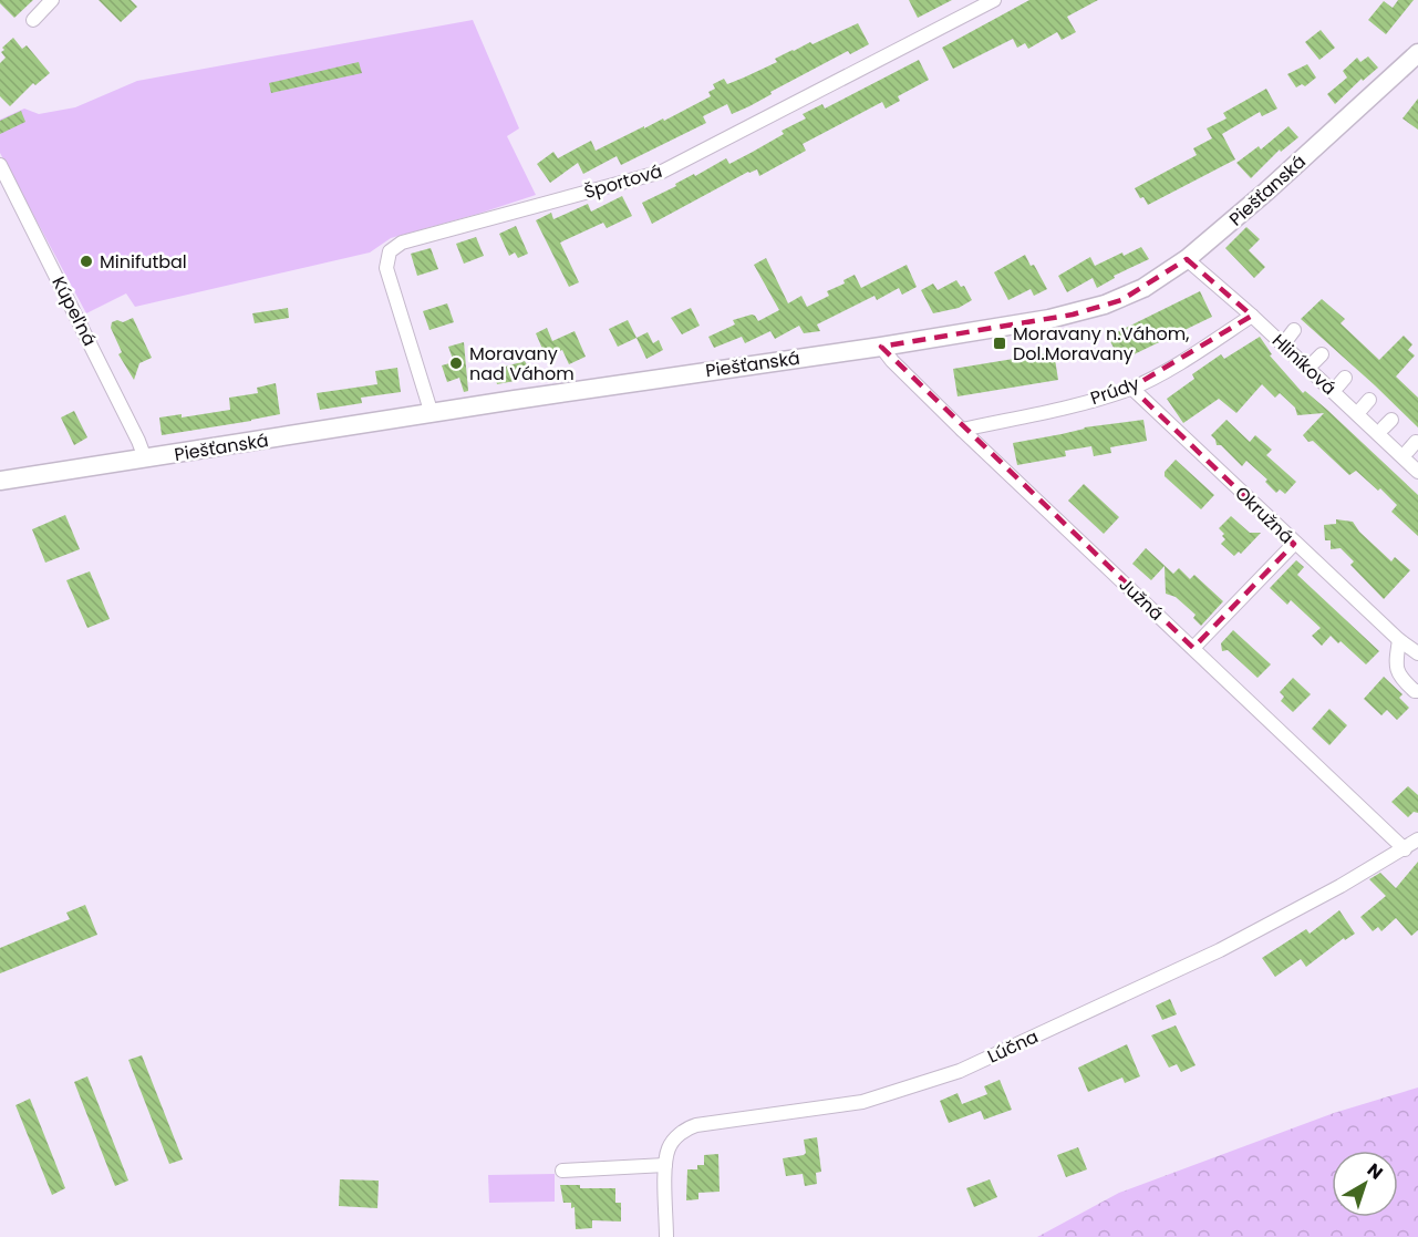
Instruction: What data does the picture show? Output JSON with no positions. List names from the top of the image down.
{
  "streets": {
    "main road": ["Piešťanská"],
    "street": [
      "Športová",
      "Kúpeľná",
      "Hliníková",
      "Prúdy",
      "Okružná",
      "Južná",
      "Lúčna"
    ]
  },
  "crossings": [
    ["Športová", "Piešťanská"],
    ["Piešťanská", "Kúpeľná"],
    ["Piešťanská", "Hliníková"],
    ["Piešťanská", "Južná"],
    ["Hliníková", "Prúdy"],
    ["Prúdy", "Okružná"],
    ["Prúdy", "Južná"],
    ["Južná", "Lúčna"]
  ],
  "places": {
    "other": ["Minifutbal", "Moravany nad Váhom"],
    "transit": ["Moravany n.Váhom, Dol.Moravany"]
  },
  "north": "top right"
}
